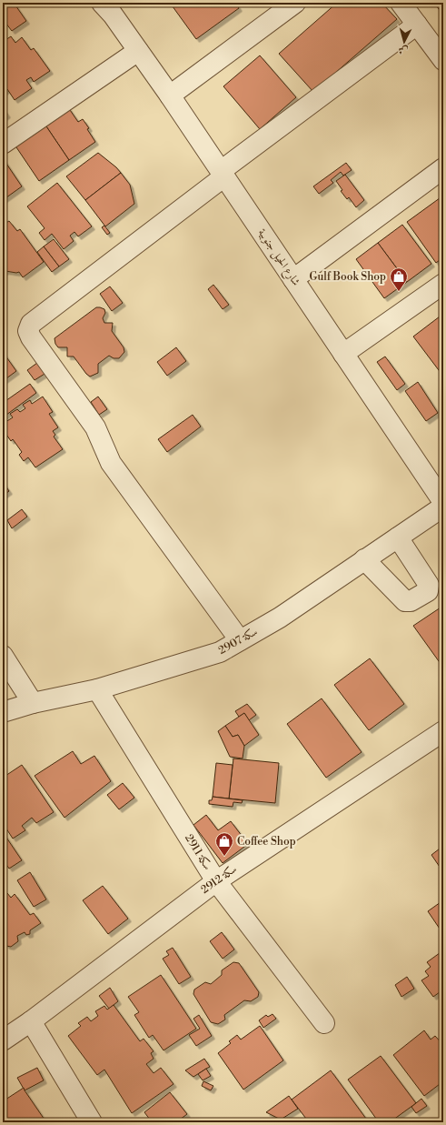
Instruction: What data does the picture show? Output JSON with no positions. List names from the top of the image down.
{
  "streets": {
    "street": [
      "شارع الحيل جنوبية",
      "سكة 2907",
      "سكة 2911",
      "سكة 2912"
    ]
  },
  "crossings": [
    ["سكة 2907", "سكة 2911"],
    ["سكة 2911", "سكة 2912"]
  ],
  "places": {
    "shop": ["Gulf Book Shop", "Coffee Shop"]
  },
  "north": "bottom"
}
